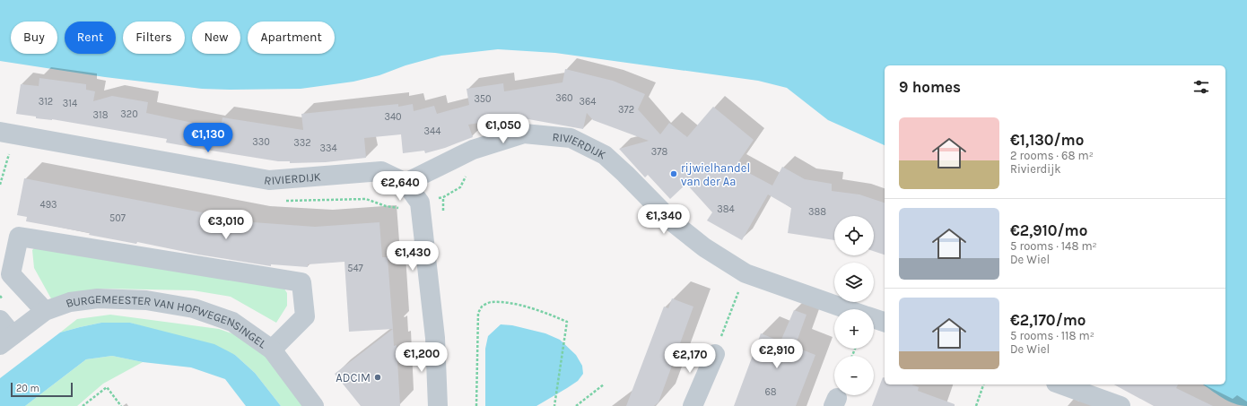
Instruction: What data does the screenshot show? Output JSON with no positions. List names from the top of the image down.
{
  "streets": {
    "street": ["RIVIERDIJK", "BURGEMEESTER VAN HOFWEGENSINGEL"]
  },
  "places": ["rijwielhandel van der Aa", "ADCIM"],
  "house_numbers": [
    "360",
    "350",
    "312",
    "364",
    "314",
    "372",
    "320",
    "318",
    "340",
    "344",
    "330",
    "332",
    "334",
    "378",
    "493",
    "384",
    "388",
    "507",
    "547",
    "68"
  ],
  "scale_bar": "20 m",
  "page": {
    "chip": [
      "Buy",
      "Rent",
      "Filters",
      "New",
      "Apartment"
    ],
    "heading": "9 homes",
    "list": [
      {
        "name": "€1,130/mo",
        "note": "2 rooms · 68 m² · Rivierdijk"
      },
      {
        "name": "€2,910/mo",
        "note": "5 rooms · 148 m² · De Wiel"
      },
      {
        "name": "€2,170/mo",
        "note": "5 rooms · 118 m² · De Wiel"
      }
    ],
    "price": [
      "€1,050",
      "€1,130",
      "€2,640",
      "€1,340",
      "€3,010",
      "€1,430",
      "€2,910",
      "€1,200",
      "€2,170"
    ],
    "map_buttons": ["+", "−"],
    "scale": "20 m"
  }
}
